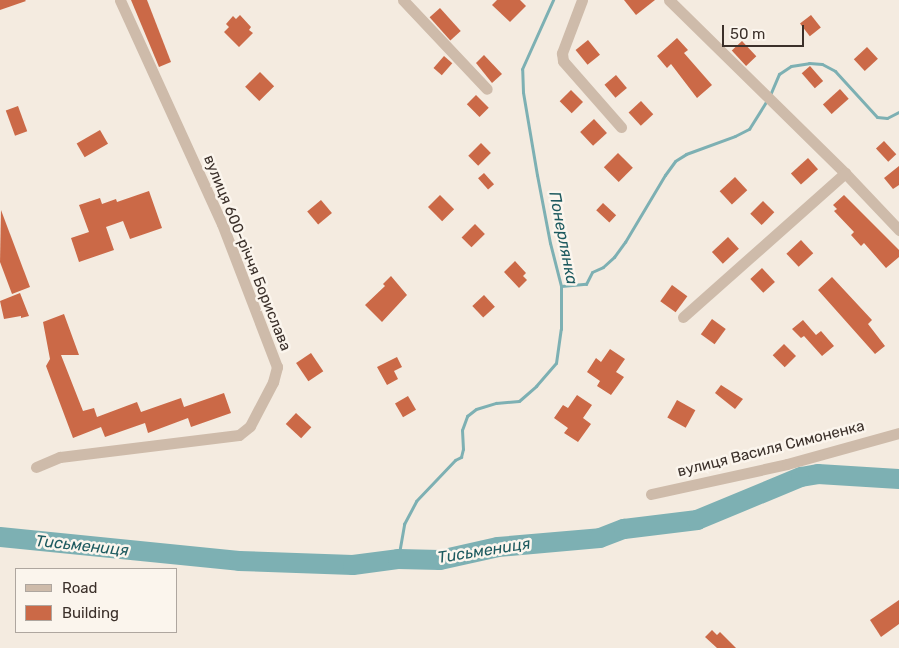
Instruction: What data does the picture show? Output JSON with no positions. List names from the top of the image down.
{
  "streets": {
    "street": ["вулиця 600-річчя Борислава", "вулиця Василя Симоненка"]
  },
  "water": ["Понерлянка", "Тисьмениця"],
  "legend": ["Road", "Building"],
  "scale_bar": "50 m"
}
